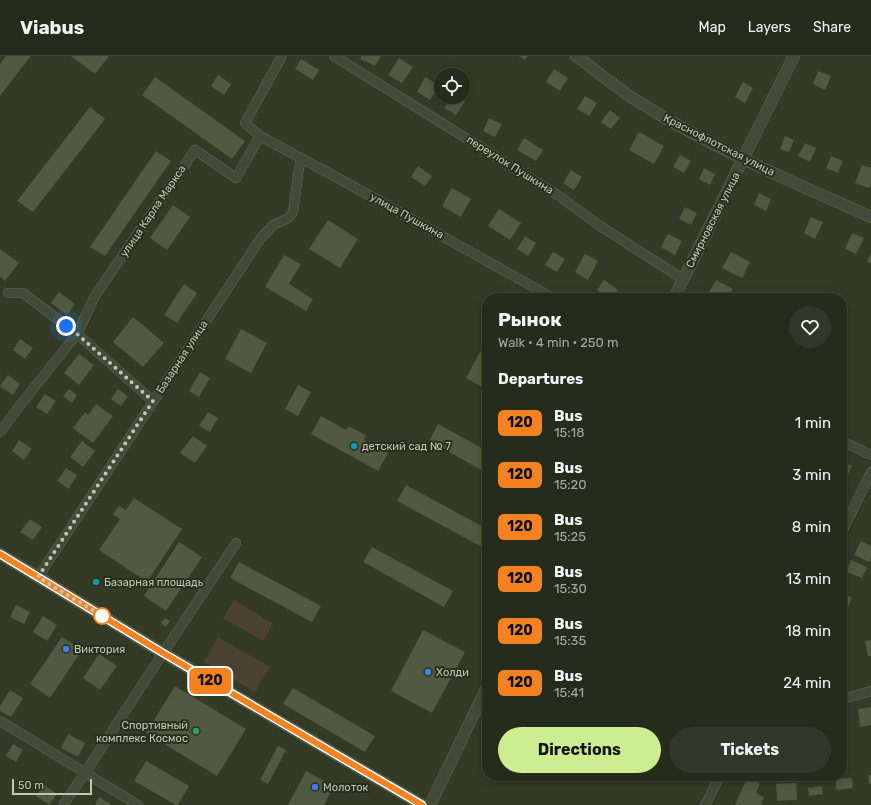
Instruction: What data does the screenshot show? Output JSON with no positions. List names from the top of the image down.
{
  "streets": {
    "street": [
      "Краснофлотская улица",
      "переулок Пушкина",
      "улица Карла Маркса",
      "улица Пушкина",
      "Смирновская улица",
      "Базарная улица"
    ]
  },
  "crossings": [
    ["Краснофлотская улица", "Смирновская улица"],
    ["переулок Пушкина", "Смирновская улица"],
    ["улица Карла Маркса", "улица Пушкина"],
    ["улица Пушкина", "Базарная улица"]
  ],
  "places": [
    "детский сад № 7",
    "Базарная площадь",
    "Виктория",
    "Холди",
    "Спортивный комплекс Космос",
    "Молоток"
  ],
  "lines": ["bus line 120"],
  "scale_bar": "50 m",
  "page": {
    "header": "Viabus",
    "nav": ["Map", "Layers", "Share"],
    "on_map": "120",
    "heading": [
      ["Рынок", "Walk · 4 min · 250 m"],
      "Departures"
    ],
    "list": [
      {
        "mark": "120",
        "name": "Bus",
        "note": "15:18",
        "value": "1 min"
      },
      {
        "mark": "120",
        "name": "Bus",
        "note": "15:20",
        "value": "3 min"
      },
      {
        "mark": "120",
        "name": "Bus",
        "note": "15:25",
        "value": "8 min"
      },
      {
        "mark": "120",
        "name": "Bus",
        "note": "15:30",
        "value": "13 min"
      },
      {
        "mark": "120",
        "name": "Bus",
        "note": "15:35",
        "value": "18 min"
      },
      {
        "mark": "120",
        "name": "Bus",
        "note": "15:41",
        "value": "24 min"
      }
    ],
    "buttons": ["Directions", "Tickets"],
    "scale": "50 m"
  }
}
